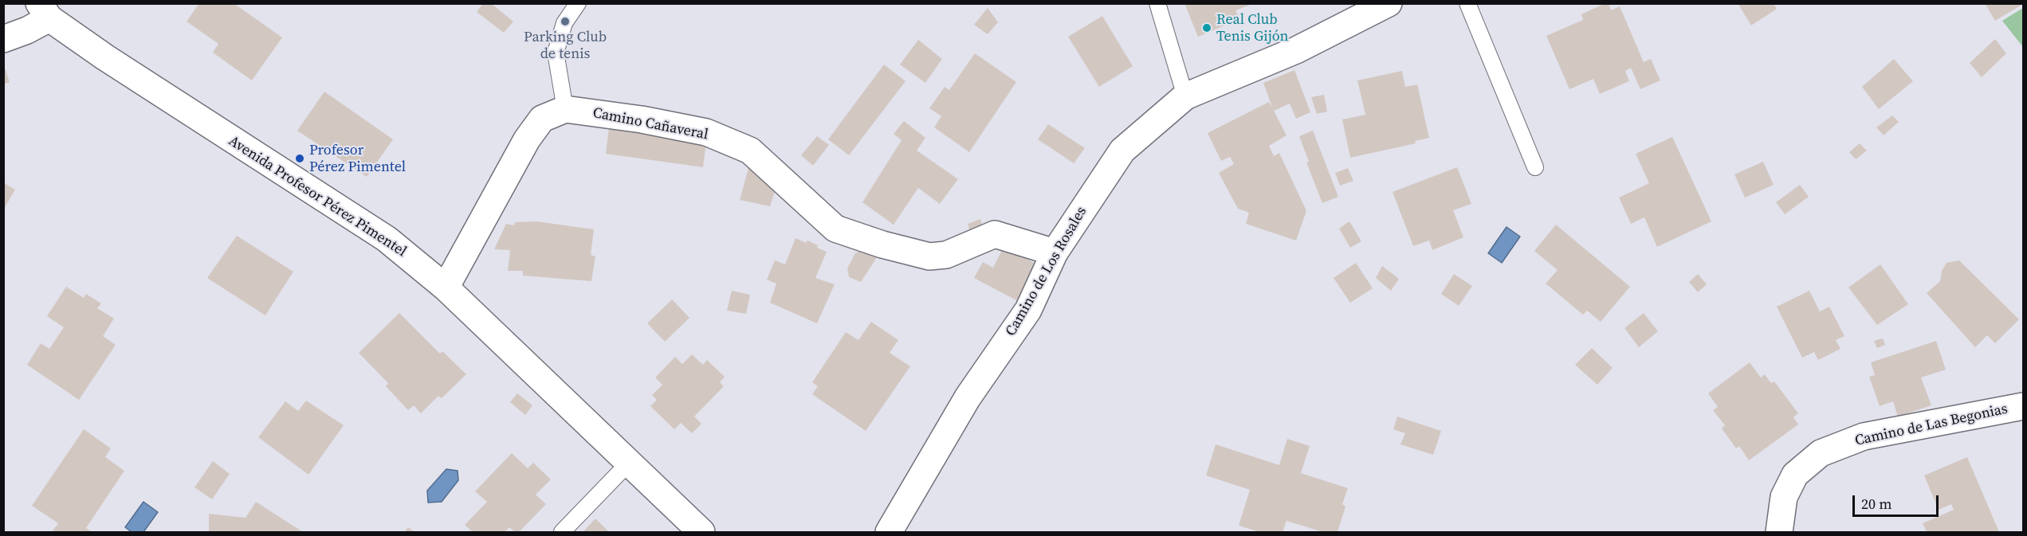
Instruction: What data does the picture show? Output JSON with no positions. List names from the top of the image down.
{
  "streets": {
    "street": [
      "Camino Cañaveral",
      "Avenida Profesor Pérez Pimentel",
      "Camino de Los Rosales",
      "Camino de Las Begonias"
    ]
  },
  "crossings": [
    ["Camino Cañaveral", "Camino de Los Rosales"]
  ],
  "places": ["Parking Club de tenis", "Real Club Tenis Gijón", "Profesor Pérez Pimentel"],
  "scale_bar": "20 m"
}
